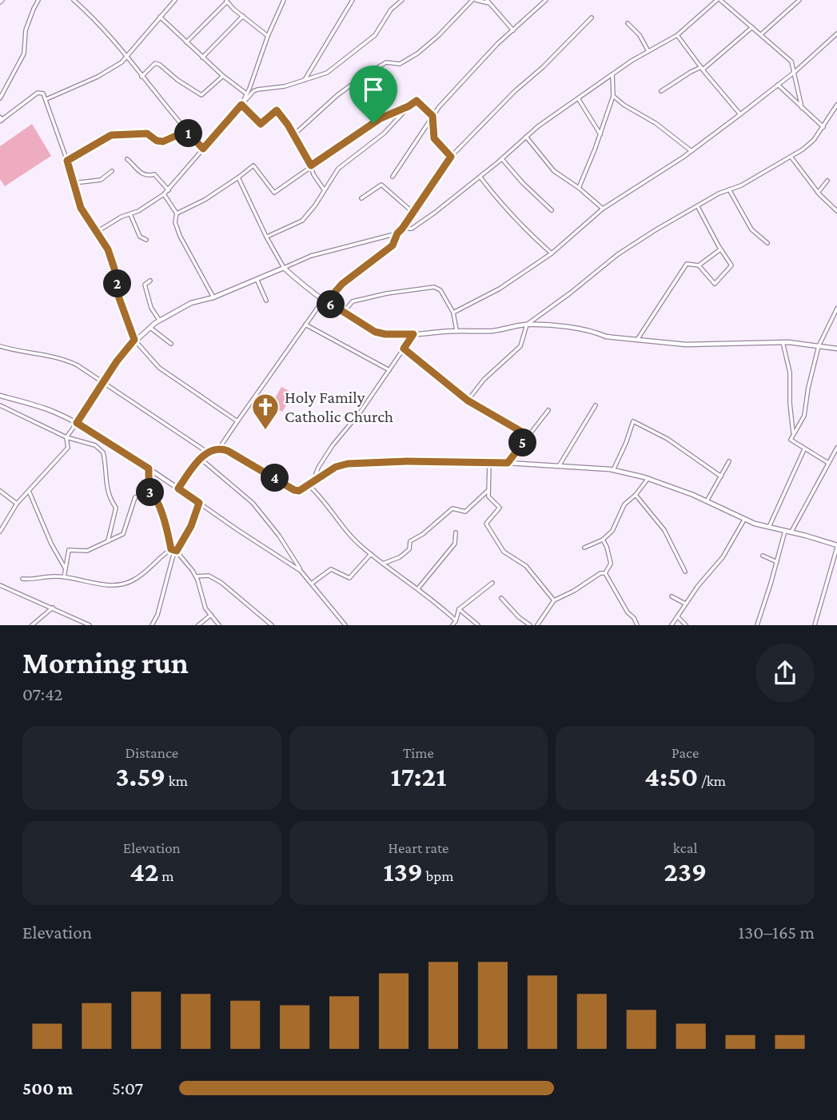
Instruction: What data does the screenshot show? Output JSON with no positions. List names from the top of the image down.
{
  "places": {
    "church": ["Holy Family Catholic Church"]
  },
  "page": {
    "pins": [
      "1",
      "2",
      "6",
      "5",
      "4",
      "3"
    ],
    "heading": ["Morning run", "07:42"],
    "stats": [
      ["Distance", "3.59 km"],
      ["Time", "17:21"],
      ["Pace", "4:50 /km"],
      ["Elevation", "42 m"],
      ["Heart rate", "139 bpm"],
      ["kcal", "239"]
    ],
    "chart": ["Elevation", "130–165 m"],
    "list": [
      {
        "name": "500 m",
        "note": "5:07"
      }
    ]
  }
}
